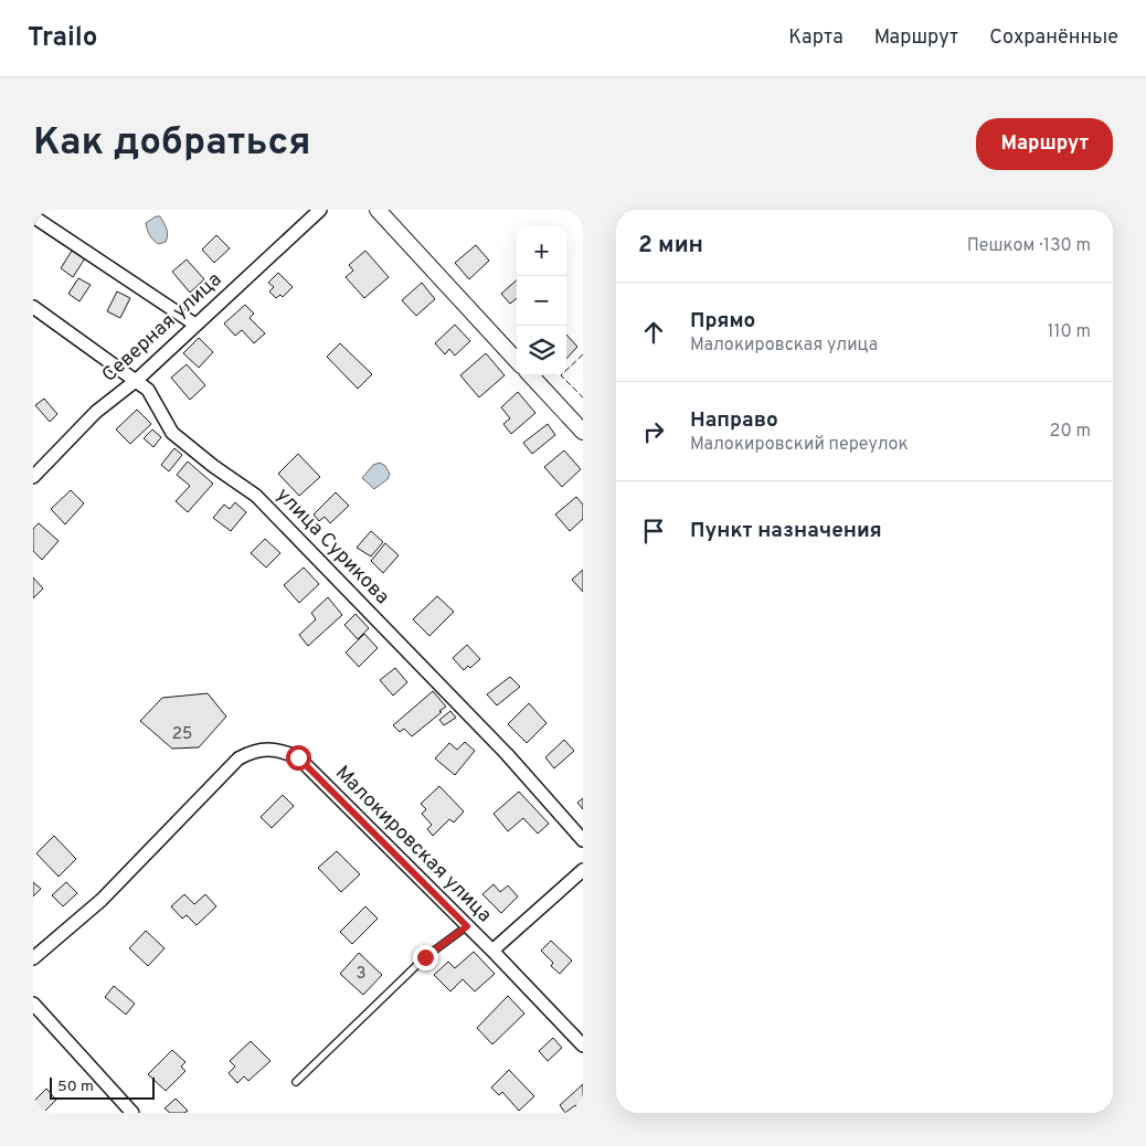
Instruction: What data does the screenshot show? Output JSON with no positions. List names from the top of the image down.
{
  "streets": {
    "street": ["Северная улица", "улица Сурикова", "Малокировская улица"]
  },
  "crossings": [
    ["Северная улица", "улица Сурикова"]
  ],
  "house_numbers": ["25", "3"],
  "scale_bar": "50 m",
  "page": {
    "header": "Trailo",
    "nav": ["Карта", "Маршрут", "Сохранённые"],
    "buttons": "Маршрут",
    "title": "Как добраться",
    "heading": ["2 мин", "Пешком · 130 m"],
    "map_buttons": ["+", "−"],
    "list": [
      ["Прямо", "Малокировская улица", "110 m"],
      ["Направо", "Малокировский переулок", "20 m"],
      "Пункт назначения"
    ],
    "scale": "50 m"
  }
}
